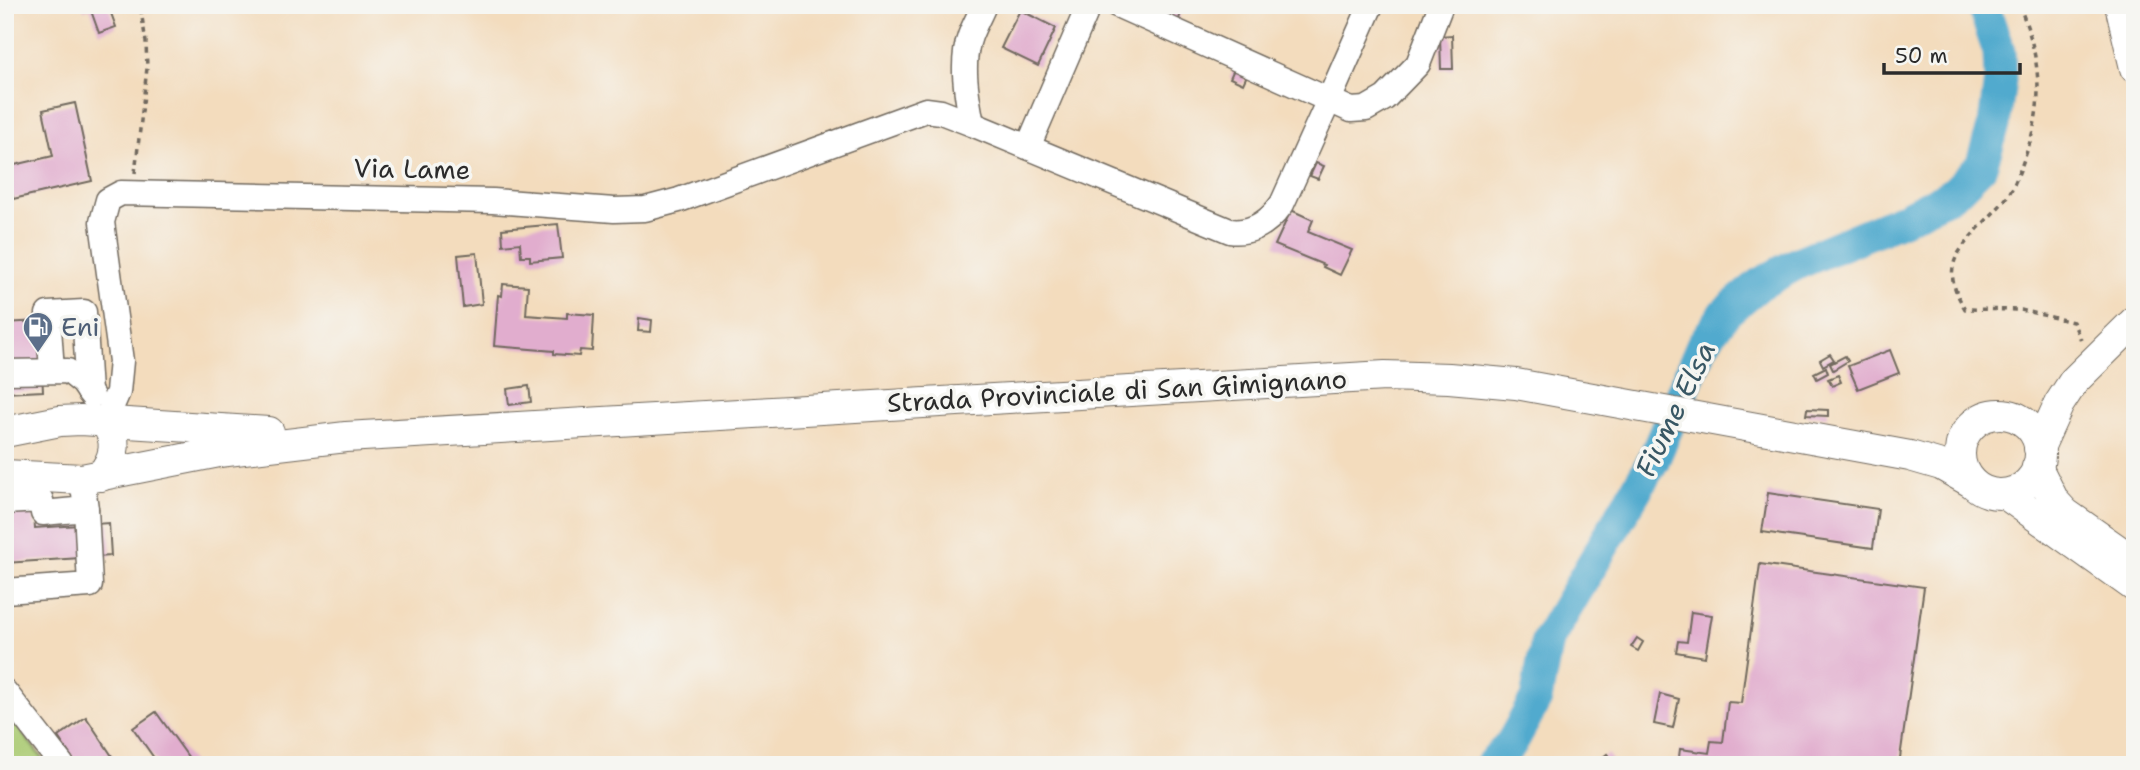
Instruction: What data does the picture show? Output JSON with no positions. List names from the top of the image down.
{
  "streets": {
    "main road": ["Strada Provinciale di San Gimignano"],
    "street": ["Via Lame"]
  },
  "crossings": [
    ["Via Lame", "Strada Provinciale di San Gimignano"]
  ],
  "water": ["Fiume Elsa"],
  "places": {
    "fuel station": ["Eni"]
  },
  "scale_bar": "50 m"
}
